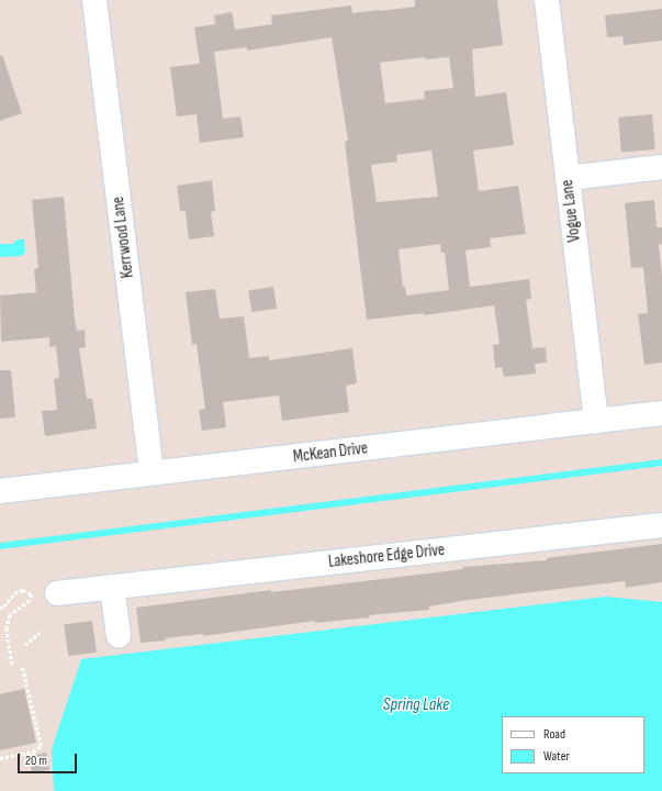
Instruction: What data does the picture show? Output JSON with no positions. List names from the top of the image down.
{
  "streets": {
    "street": [
      "Vogue Lane",
      "Kerrwood Lane",
      "McKean Drive",
      "Lakeshore Edge Drive"
    ]
  },
  "crossings": [
    ["Vogue Lane", "McKean Drive"],
    ["Kerrwood Lane", "McKean Drive"]
  ],
  "water": ["Spring Lake"],
  "legend": ["Road", "Water"],
  "scale_bar": "20 m"
}
